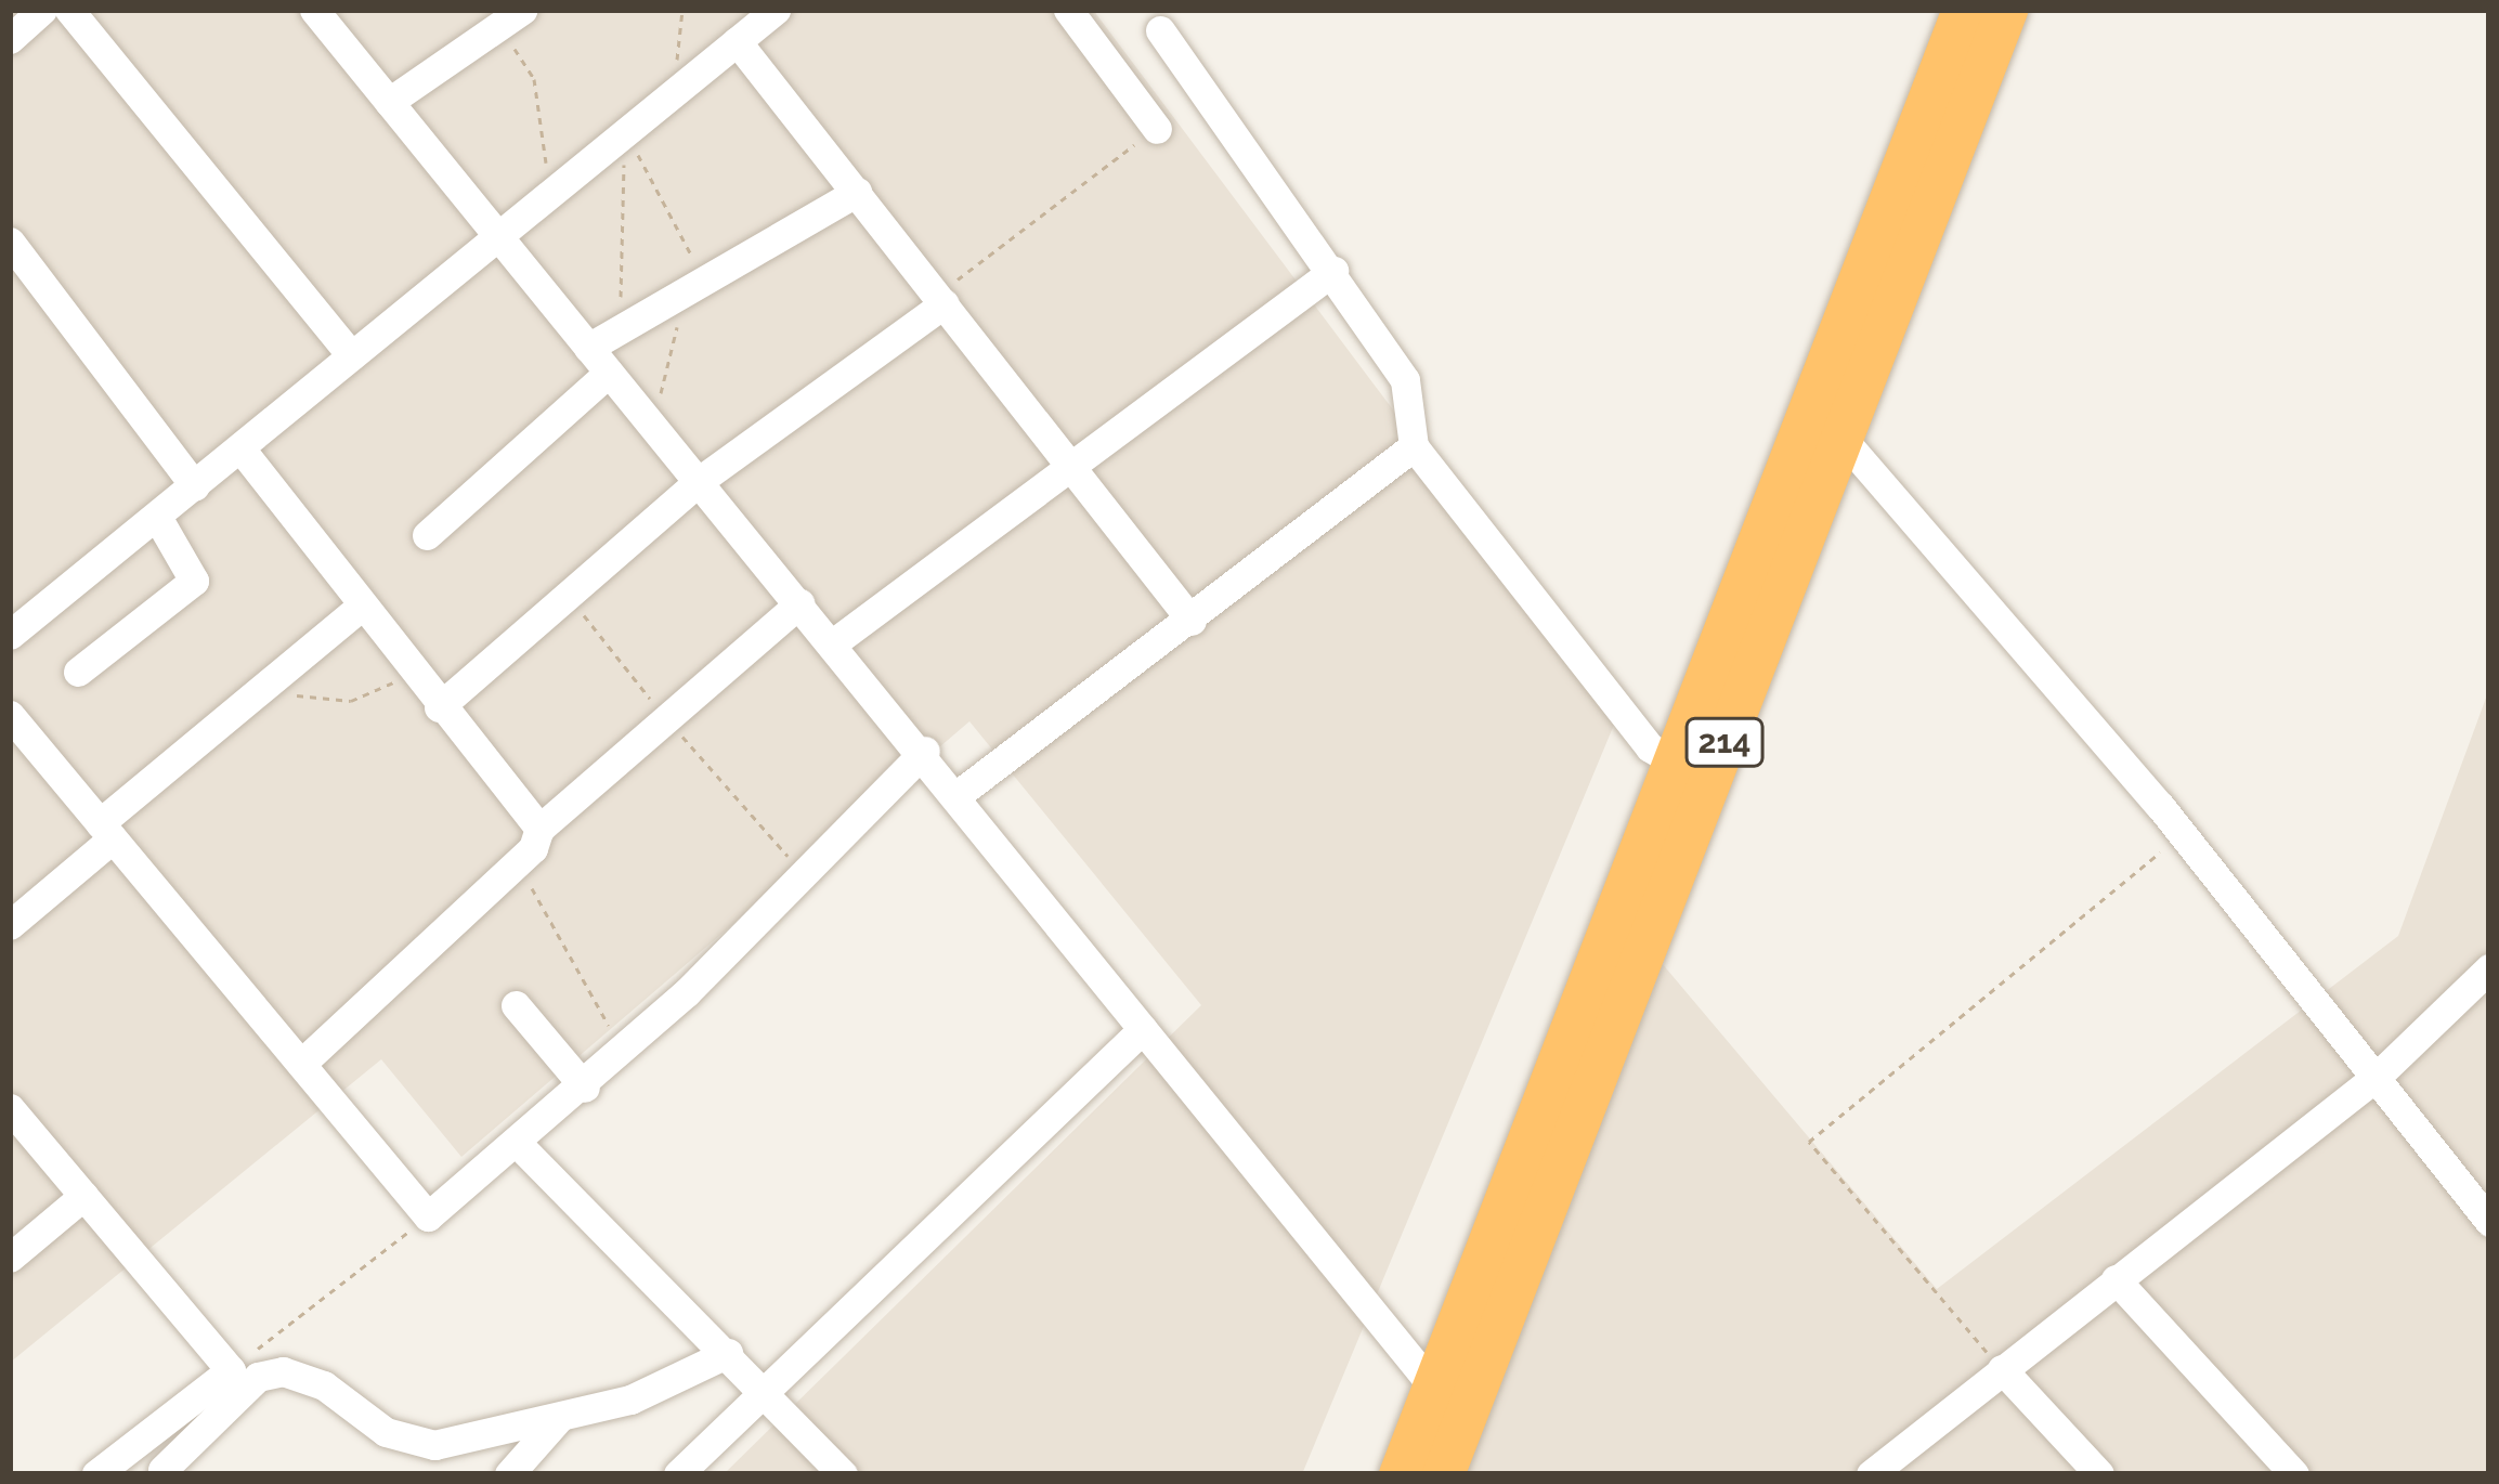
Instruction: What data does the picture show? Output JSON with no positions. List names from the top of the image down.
{
  "streets": {
    "highway": ["214"]
  }
}
